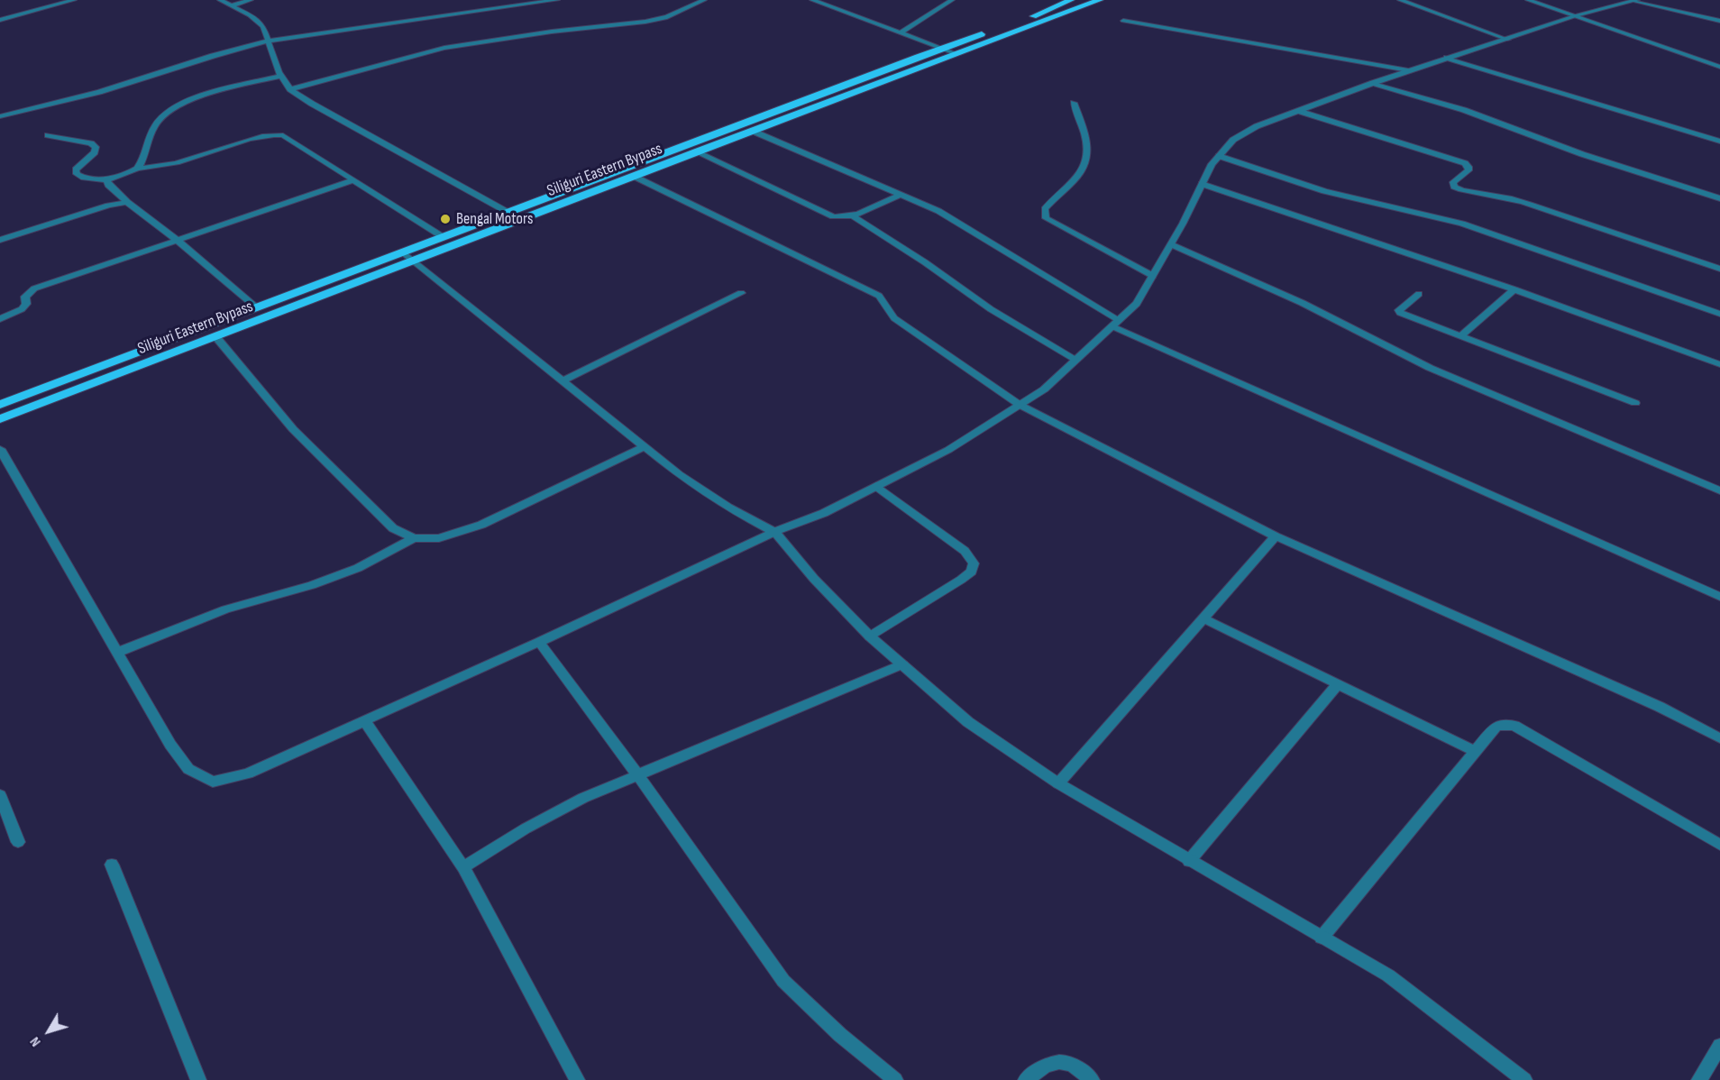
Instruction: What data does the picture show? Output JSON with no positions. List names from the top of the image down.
{
  "streets": {
    "main road": ["Siliguri Eastern Bypass"]
  },
  "places": ["Bengal Motors"],
  "north": "bottom left"
}
